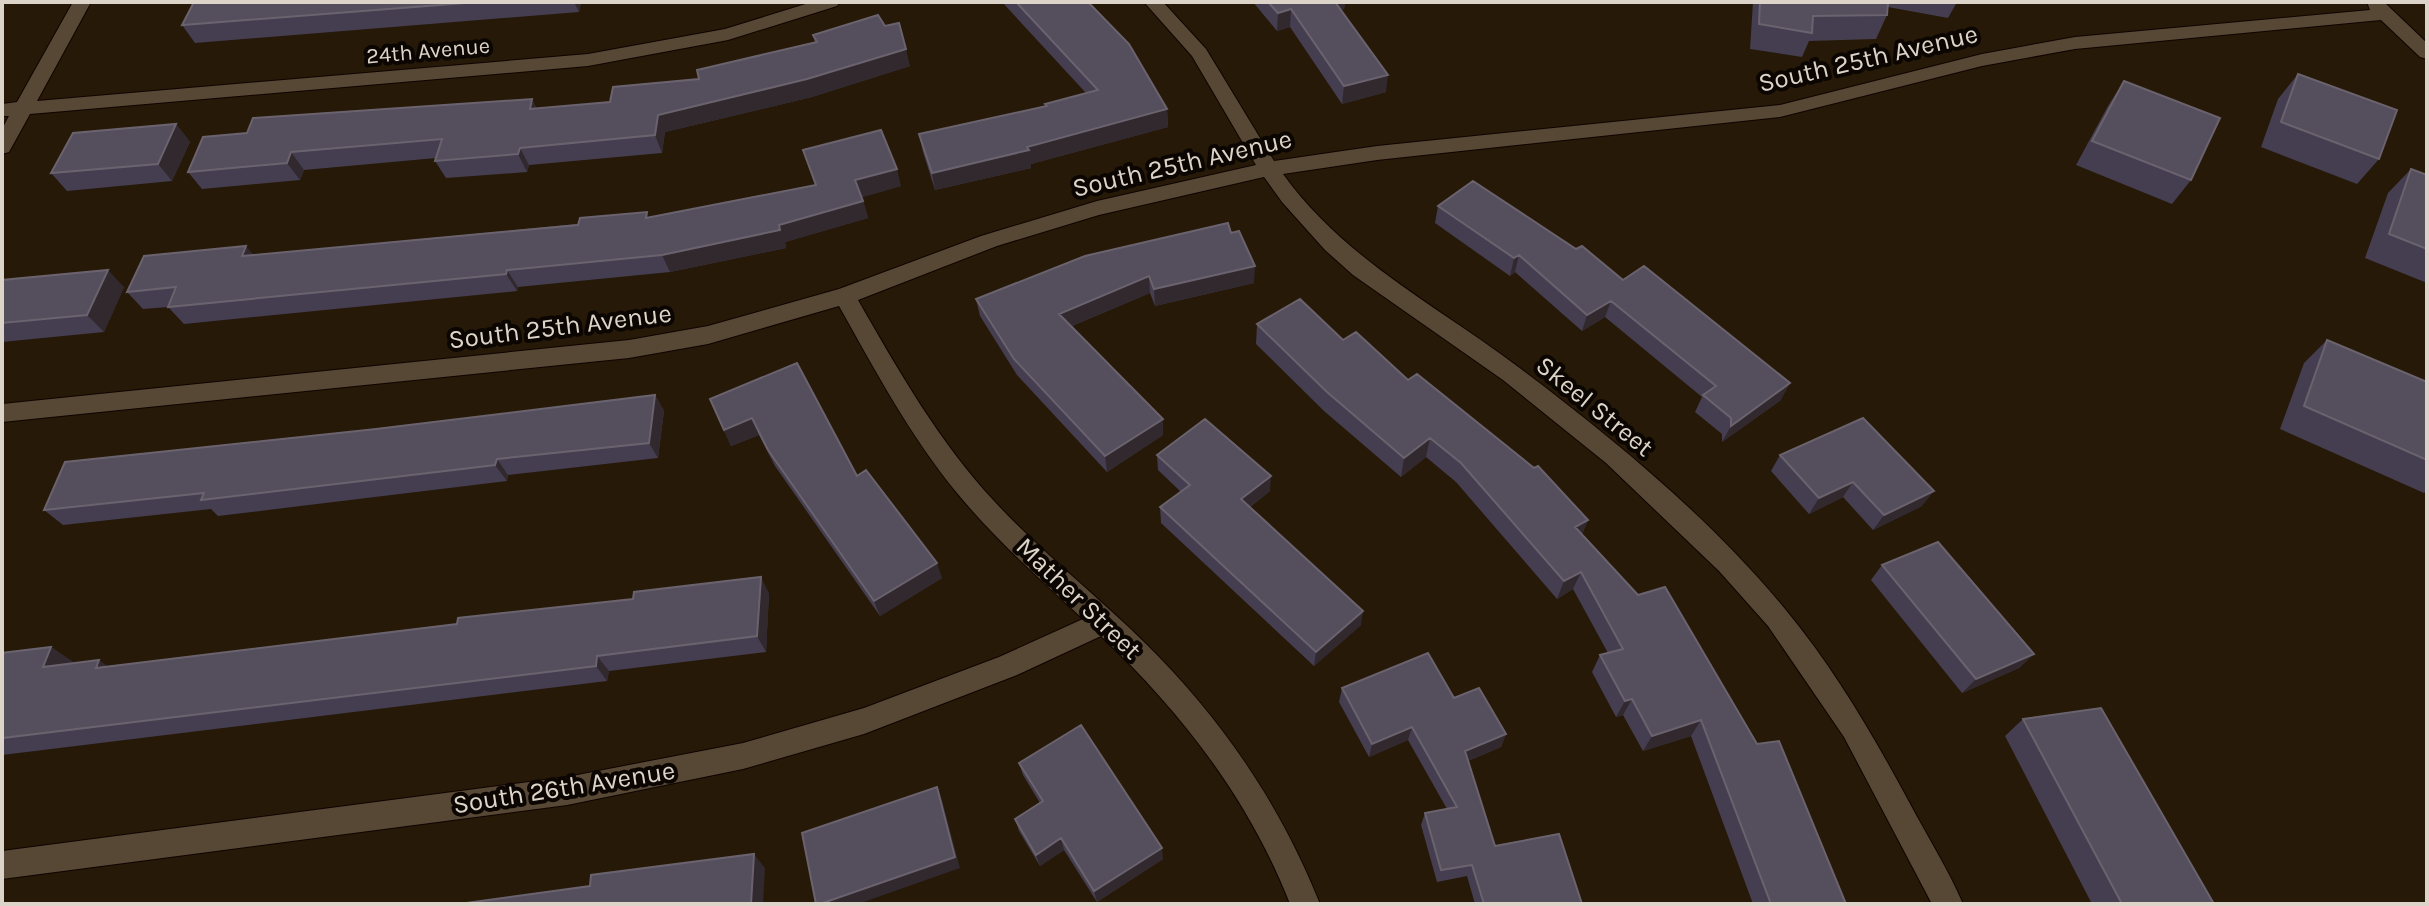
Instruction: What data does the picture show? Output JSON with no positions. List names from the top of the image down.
{
  "streets": {
    "street": [
      "24th Avenue",
      "South 25th Avenue",
      "Skeel Street",
      "Mather Street",
      "South 26th Avenue"
    ]
  },
  "crossings": [
    ["South 25th Avenue", "Skeel Street"],
    ["South 25th Avenue", "Mather Street"],
    ["Mather Street", "South 26th Avenue"]
  ]
}
